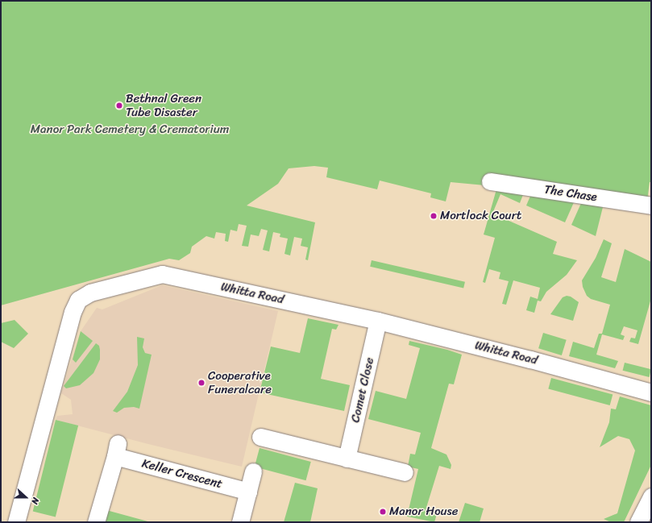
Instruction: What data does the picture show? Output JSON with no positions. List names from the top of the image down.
{
  "streets": {
    "street": [
      "The Chase",
      "Whitta Road",
      "Comet Close",
      "Keller Crescent"
    ]
  },
  "crossings": [
    ["Whitta Road", "Comet Close"]
  ],
  "parks": ["Manor Park Cemetery & Crematorium"],
  "places": [
    "Bethnal Green Tube Disaster",
    "Mortlock Court",
    "Cooperative Funeralcare",
    "Manor House"
  ],
  "north": "right"
}
